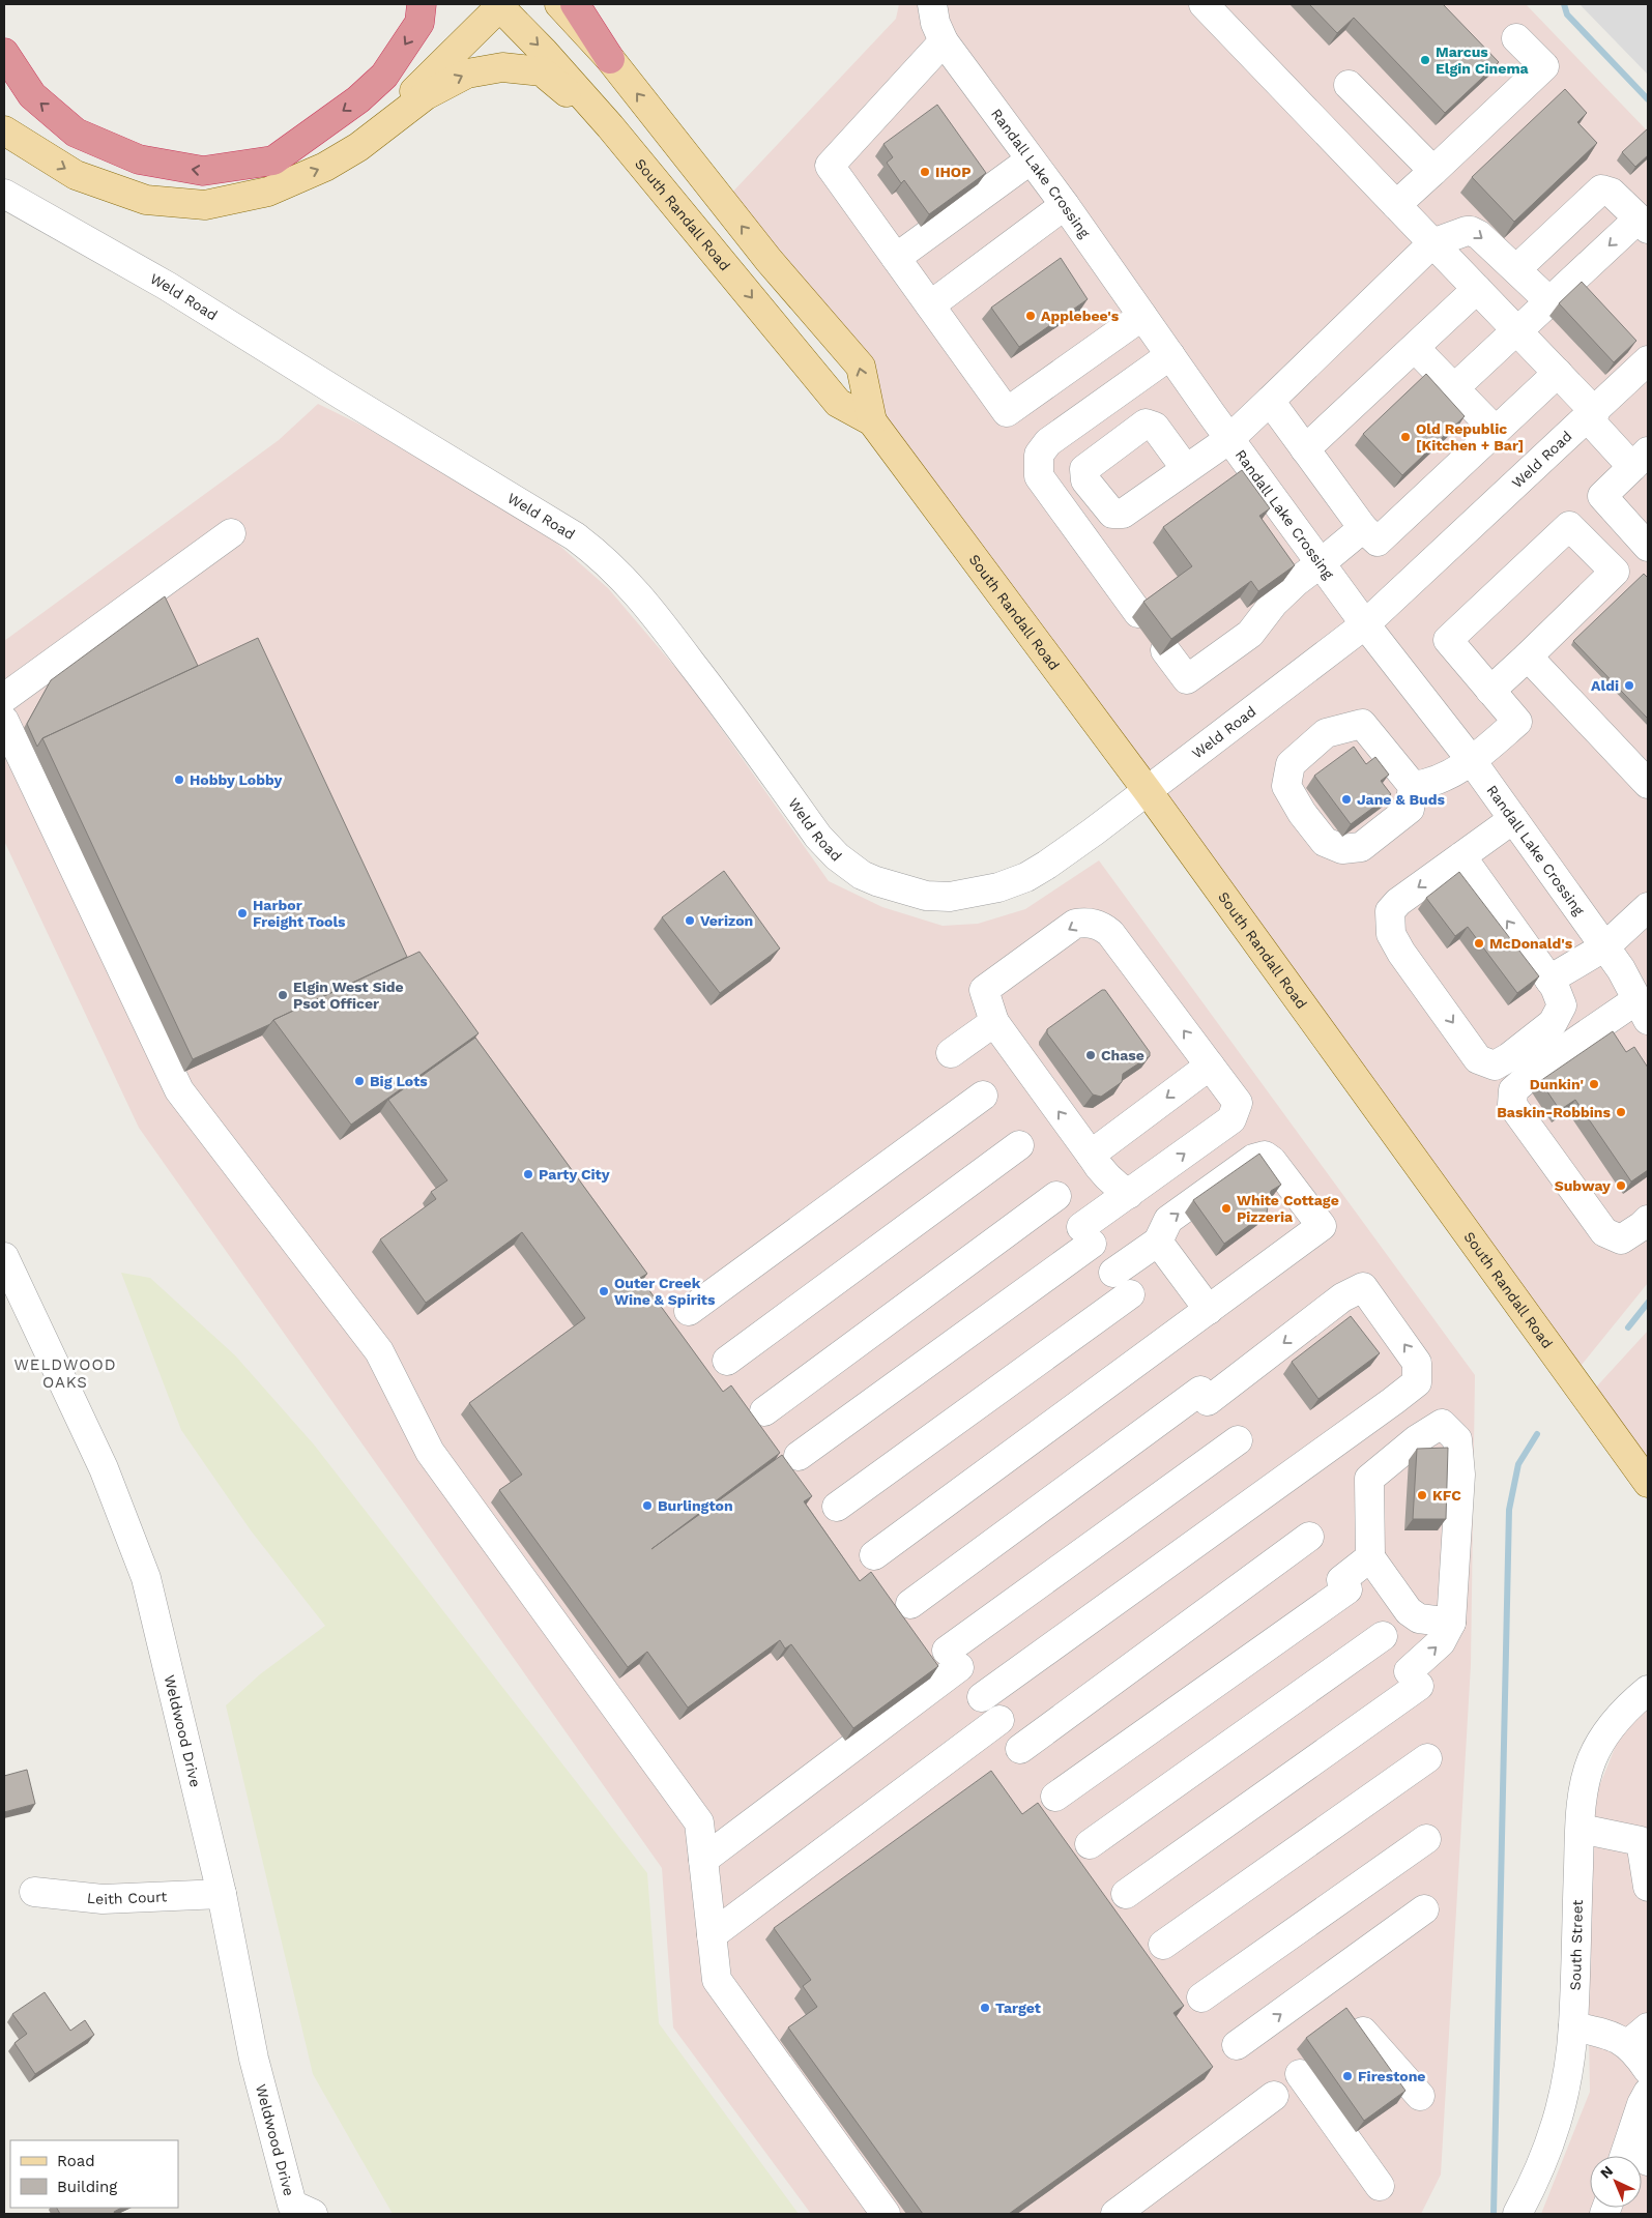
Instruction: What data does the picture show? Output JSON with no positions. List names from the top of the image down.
{
  "streets": {
    "main road": ["South Randall Road"],
    "street": [
      "Randall Lake Crossing",
      "Weld Road",
      "Weldwood Drive",
      "Leith Court",
      "South Street"
    ]
  },
  "crossings": [
    ["Randall Lake Crossing", "Weld Road"],
    ["South Randall Road", "Weld Road"],
    ["Weldwood Drive", "Leith Court"]
  ],
  "districts": ["WELDWOOD OAKS"],
  "places": [
    "Marcus Elgin Cinema",
    "IHOP",
    "Applebee's",
    "Old Republic [Kitchen + Bar]",
    "Aldi",
    "Hobby Lobby",
    "Jane & Buds",
    "Harbor Freight Tools",
    "Verizon",
    "McDonald's",
    "Elgin West Side Psot Officer",
    "Chase",
    "Big Lots",
    "Dunkin'",
    "Baskin-Robbins",
    "Party City",
    "Subway",
    "White Cottage Pizzeria",
    "Outer Creek Wine & Spirits",
    "KFC",
    "Burlington",
    "Target",
    "Firestone"
  ],
  "legend": ["Road", "Building"],
  "north": "top left"
}
